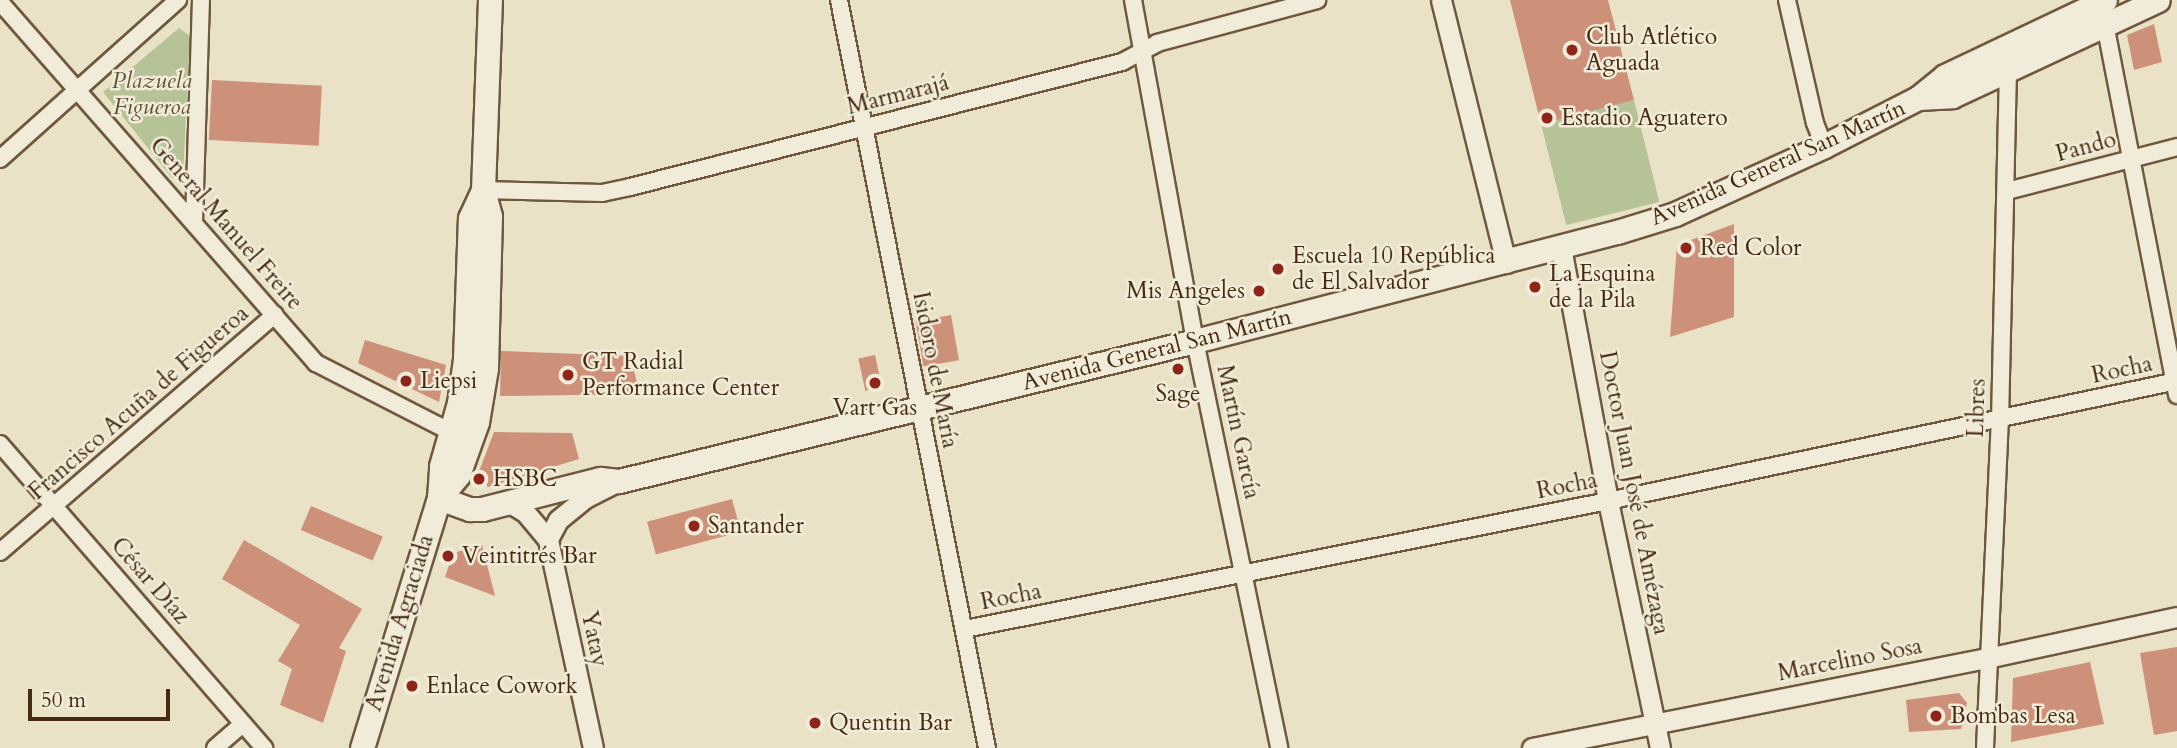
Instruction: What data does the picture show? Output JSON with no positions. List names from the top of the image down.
{
  "streets": {
    "main road": ["Avenida General San Martín", "Avenida Agraciada"],
    "street": [
      "Marmarajá",
      "Pando",
      "General Manuel Freire",
      "Isidoro de María",
      "Rocha",
      "Francisco Acuña de Figueroa",
      "Libres",
      "Martín García",
      "Doctor Juan José de Amézaga",
      "César Díaz",
      "Yatay",
      "Marcelino Sosa"
    ]
  },
  "crossings": [
    ["Marmarajá", "Isidoro de María"],
    ["Marmarajá", "Martín García"],
    ["Marmarajá", "Avenida Agraciada"],
    ["Pando", "Libres"],
    ["Avenida General San Martín", "Isidoro de María"],
    ["Avenida General San Martín", "Libres"],
    ["Avenida General San Martín", "Martín García"],
    ["Avenida General San Martín", "Doctor Juan José de Amézaga"],
    ["Avenida General San Martín", "Avenida Agraciada"],
    ["Avenida General San Martín", "Yatay"],
    ["General Manuel Freire", "Francisco Acuña de Figueroa"],
    ["General Manuel Freire", "Avenida Agraciada"],
    ["Isidoro de María", "Rocha"],
    ["Rocha", "Libres"],
    ["Rocha", "Martín García"],
    ["Rocha", "Doctor Juan José de Amézaga"],
    ["Francisco Acuña de Figueroa", "César Díaz"],
    ["Libres", "Marcelino Sosa"],
    ["Doctor Juan José de Amézaga", "Marcelino Sosa"]
  ],
  "parks": ["Plazuela Figueroa"],
  "places": [
    "Club Atlético Aguada",
    "Estadio Aguatero",
    "Red Color",
    "Escuela 10 República de El Salvador",
    "La Esquina de la Pila",
    "Mis Angeles",
    "Sage",
    "GT Radial Performance Center",
    "Liepsi",
    "Vart Gas",
    "HSBC",
    "Santander",
    "Veintitrés Bar",
    "Enlace Cowork",
    "Bombas Lesa",
    "Quentin Bar"
  ],
  "scale_bar": "50 m"
}
